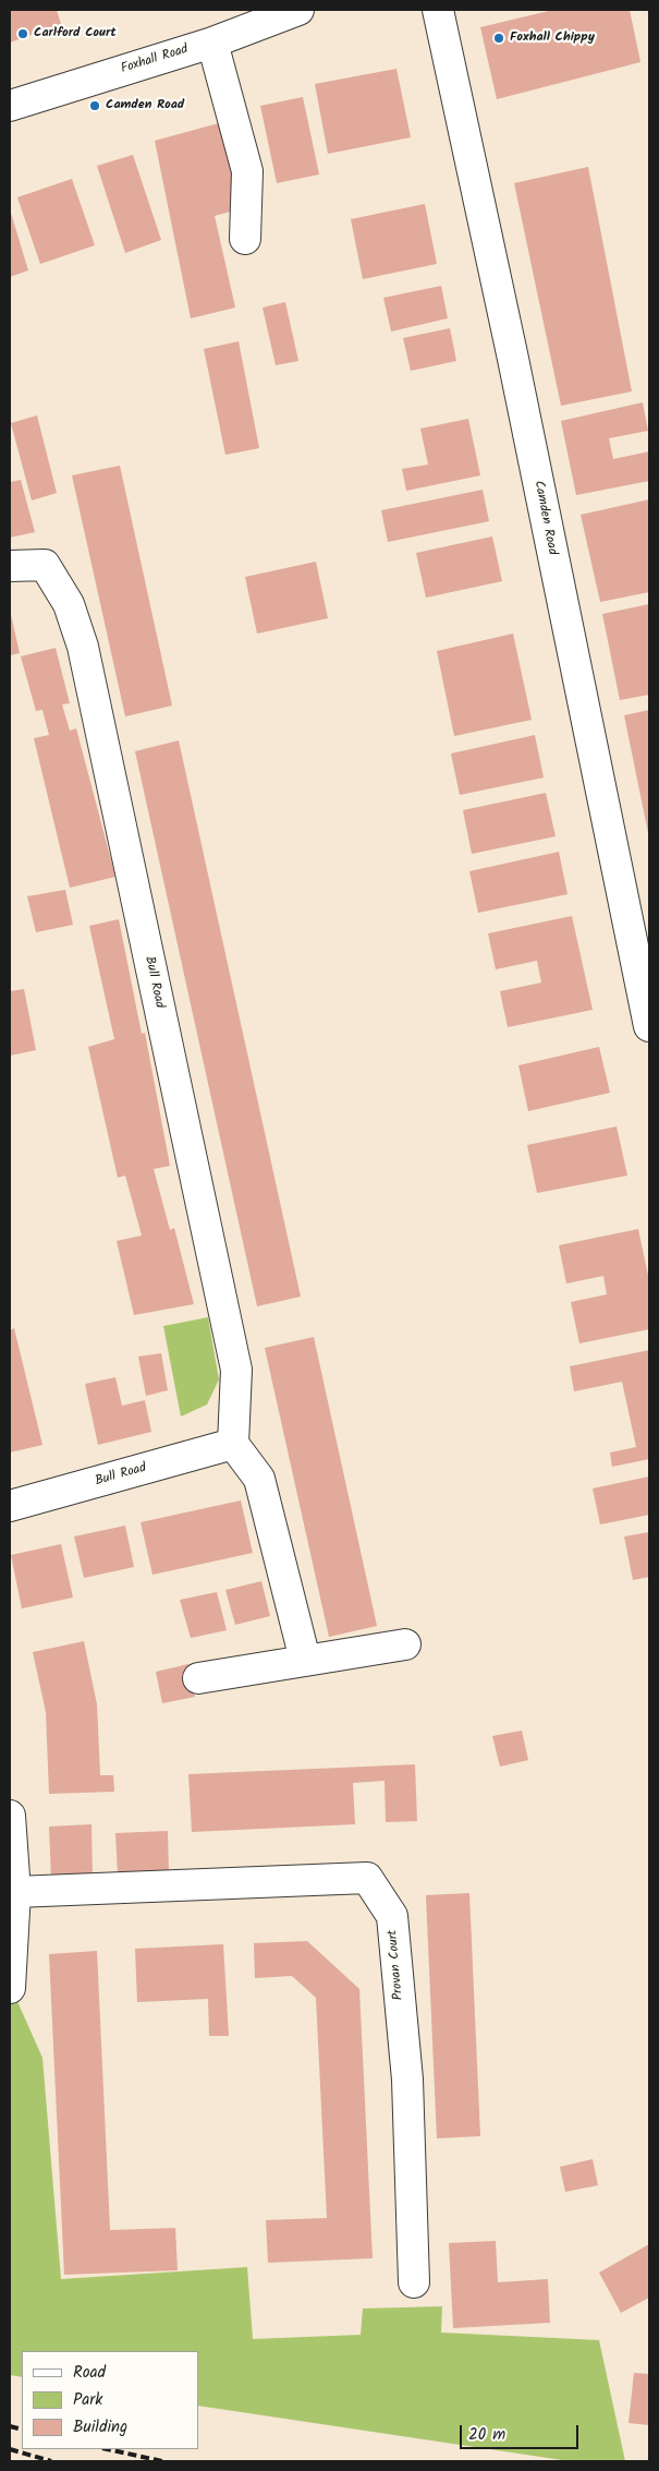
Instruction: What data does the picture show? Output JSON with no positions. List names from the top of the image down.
{
  "streets": {
    "street": [
      "Foxhall Road",
      "Camden Road",
      "Bull Road",
      "Provan Court"
    ]
  },
  "places": ["Carlford Court", "Foxhall Chippy", "Camden Road"],
  "legend": ["Road", "Park", "Building"],
  "scale_bar": "20 m"
}
